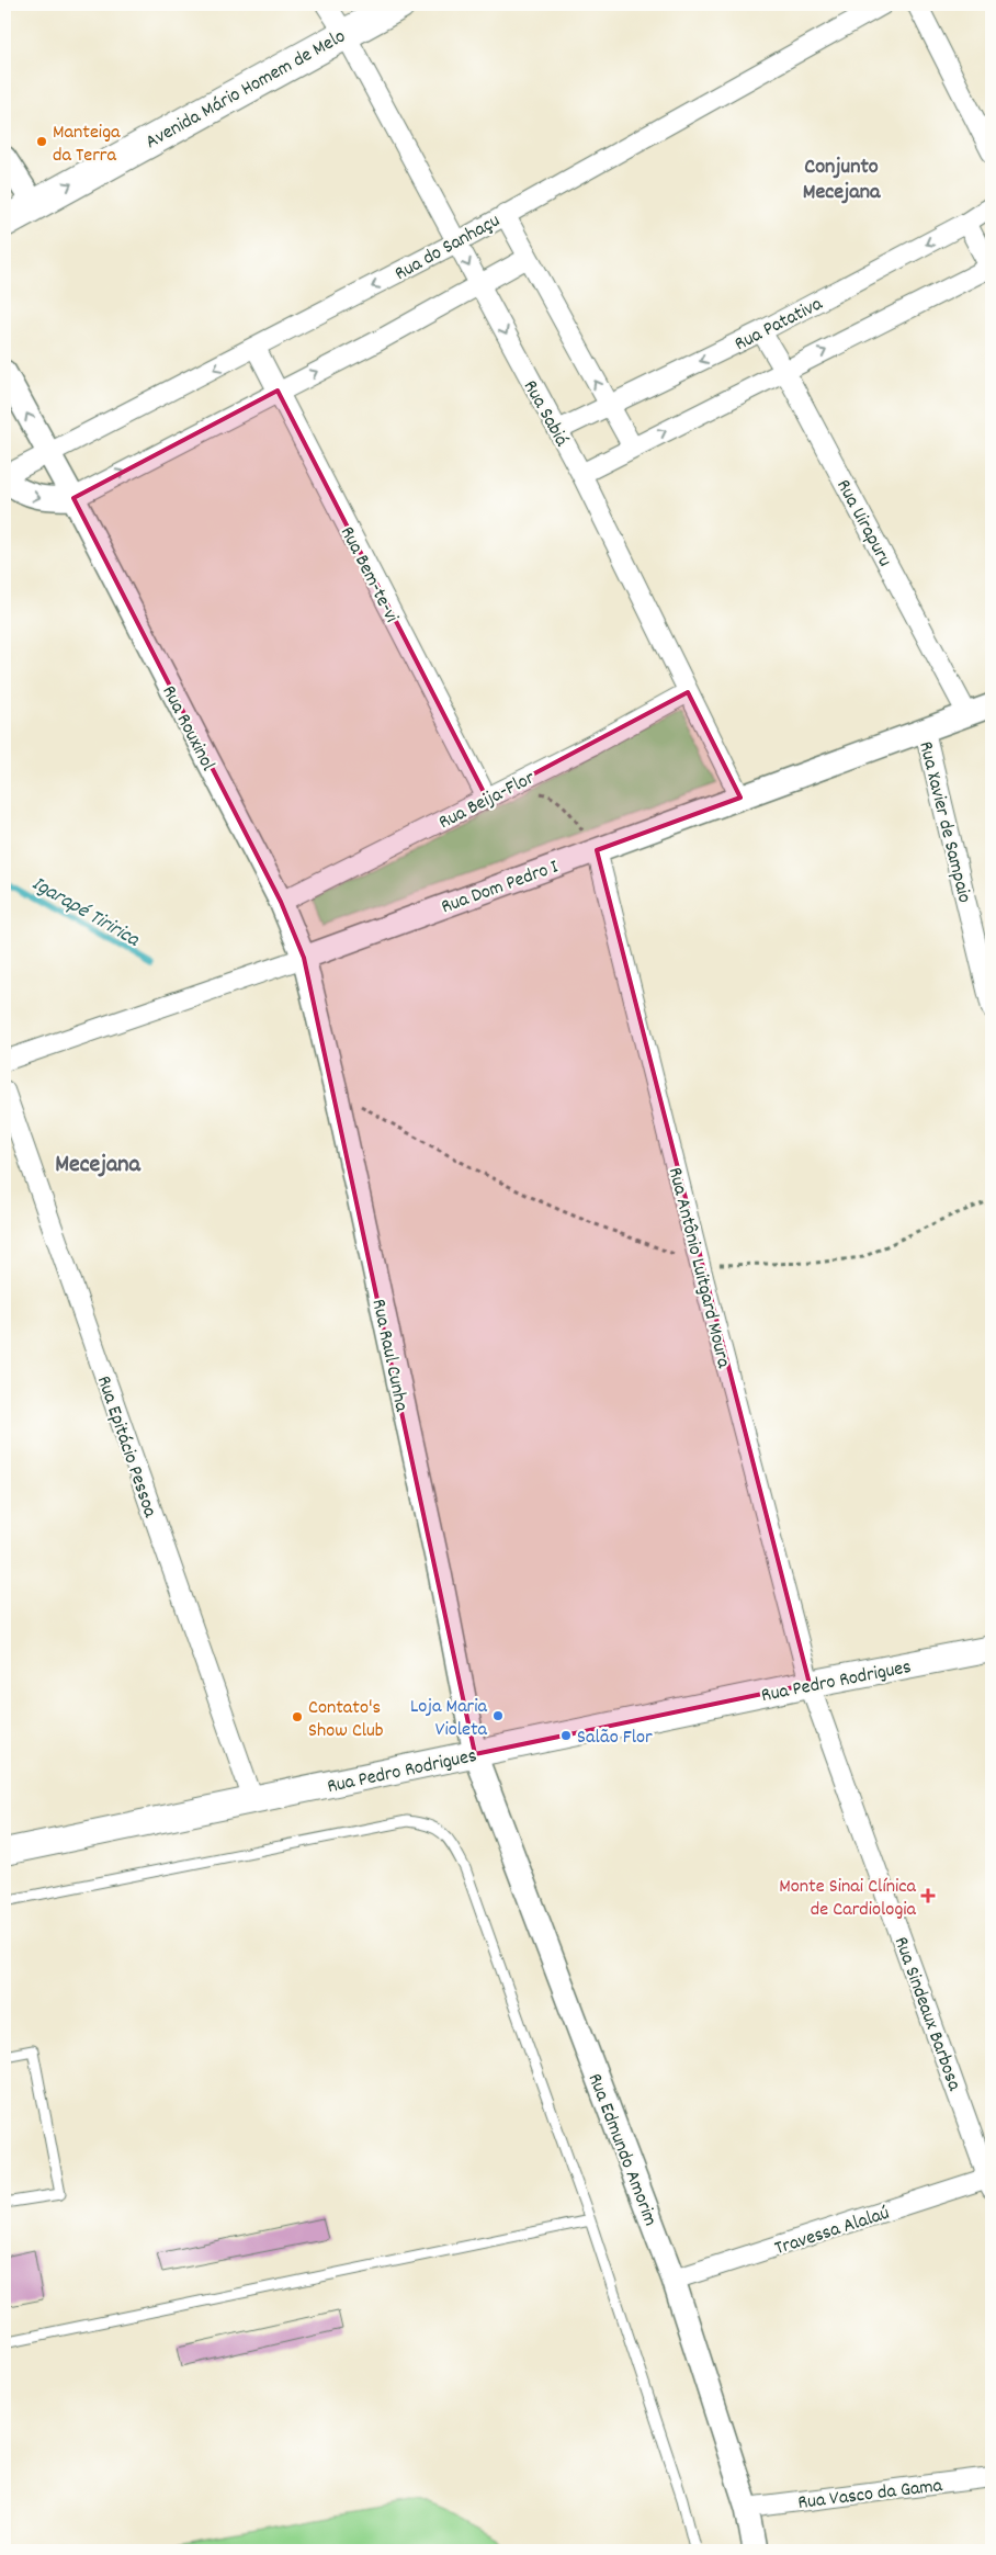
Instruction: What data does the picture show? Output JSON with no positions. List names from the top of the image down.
{
  "streets": {
    "main road": ["Avenida Mário Homem de Melo", "Rua Pedro Rodrigues"],
    "street": [
      "Rua do Sanhaçu",
      "Rua Patativa",
      "Rua Sabiá",
      "Rua Uirapuru",
      "Rua Bem-te-vi",
      "Rua Rouxinol",
      "Rua Beija-Flor",
      "Rua Xavier de Sampaio",
      "Rua Dom Pedro I",
      "Rua Antônio Luitgard Moura",
      "Rua Raul Cunha",
      "Rua Epitácio Pessoa",
      "Rua Sindeaux Barbosa",
      "Rua Edmundo Amorim",
      "Travessa Alalaú",
      "Rua Vasco da Gama"
    ]
  },
  "crossings": [
    ["Avenida Mário Homem de Melo", "Rua Sabiá"],
    ["Rua do Sanhaçu", "Rua Sabiá"],
    ["Rua do Sanhaçu", "Rua Bem-te-vi"],
    ["Rua do Sanhaçu", "Rua Rouxinol"],
    ["Rua Patativa", "Rua Sabiá"],
    ["Rua Patativa", "Rua Uirapuru"],
    ["Rua Sabiá", "Rua Beija-Flor"],
    ["Rua Sabiá", "Rua Dom Pedro I"],
    ["Rua Uirapuru", "Rua Dom Pedro I"],
    ["Rua Bem-te-vi", "Rua Beija-Flor"],
    ["Rua Rouxinol", "Rua Beija-Flor"],
    ["Rua Rouxinol", "Rua Dom Pedro I"],
    ["Rua Rouxinol", "Rua Raul Cunha"],
    ["Rua Xavier de Sampaio", "Rua Dom Pedro I"],
    ["Rua Dom Pedro I", "Rua Antônio Luitgard Moura"],
    ["Rua Dom Pedro I", "Rua Raul Cunha"],
    ["Rua Antônio Luitgard Moura", "Rua Pedro Rodrigues"],
    ["Rua Antônio Luitgard Moura", "Rua Sindeaux Barbosa"],
    ["Rua Raul Cunha", "Rua Pedro Rodrigues"],
    ["Rua Raul Cunha", "Rua Edmundo Amorim"],
    ["Rua Epitácio Pessoa", "Rua Pedro Rodrigues"],
    ["Rua Pedro Rodrigues", "Rua Sindeaux Barbosa"],
    ["Rua Pedro Rodrigues", "Rua Edmundo Amorim"],
    ["Rua Sindeaux Barbosa", "Travessa Alalaú"],
    ["Rua Edmundo Amorim", "Travessa Alalaú"],
    ["Rua Edmundo Amorim", "Rua Vasco da Gama"]
  ],
  "one_way": ["Avenida Mário Homem de Melo"],
  "districts": ["Conjunto Mecejana", "Mecejana"],
  "water": ["Igarapé Tiririca"],
  "places": {
    "other": [
      "Manteiga da Terra",
      "Loja Maria Violeta",
      "Contato's Show Club",
      "Salão Flor"
    ],
    "health": ["Monte Sinai Clínica de Cardiologia"]
  }
}
